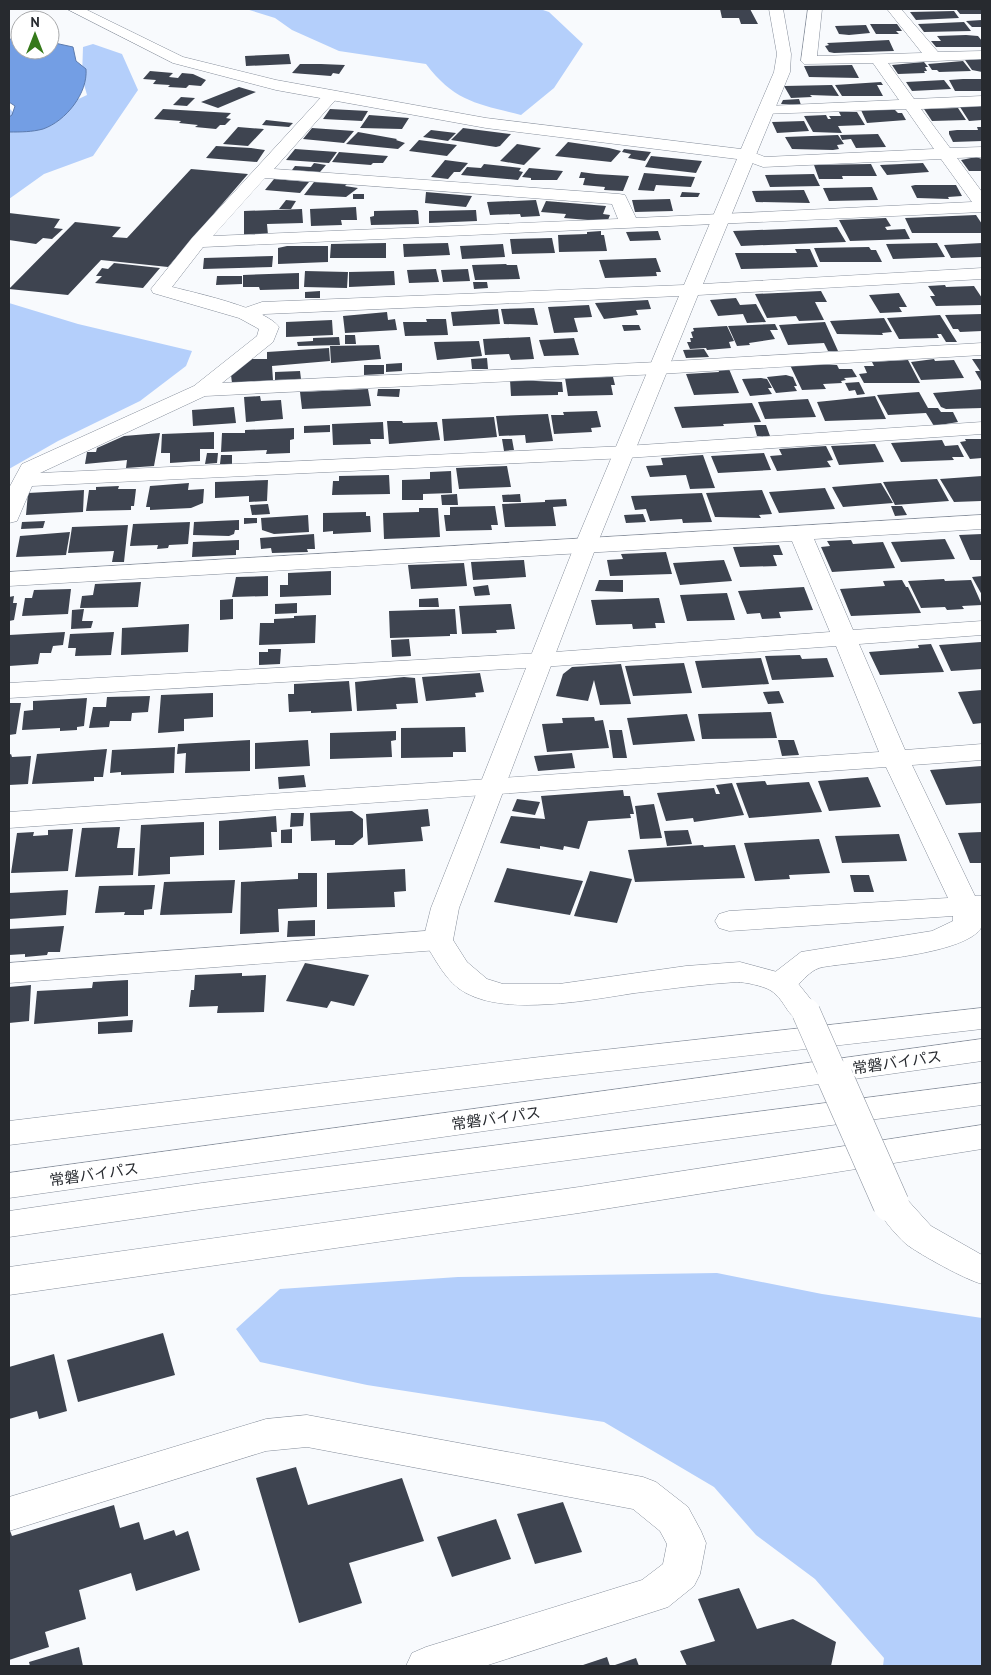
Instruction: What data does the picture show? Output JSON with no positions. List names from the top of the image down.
{
  "streets": {
    "main road": ["常磐バイパス"]
  },
  "north": "top"
}
